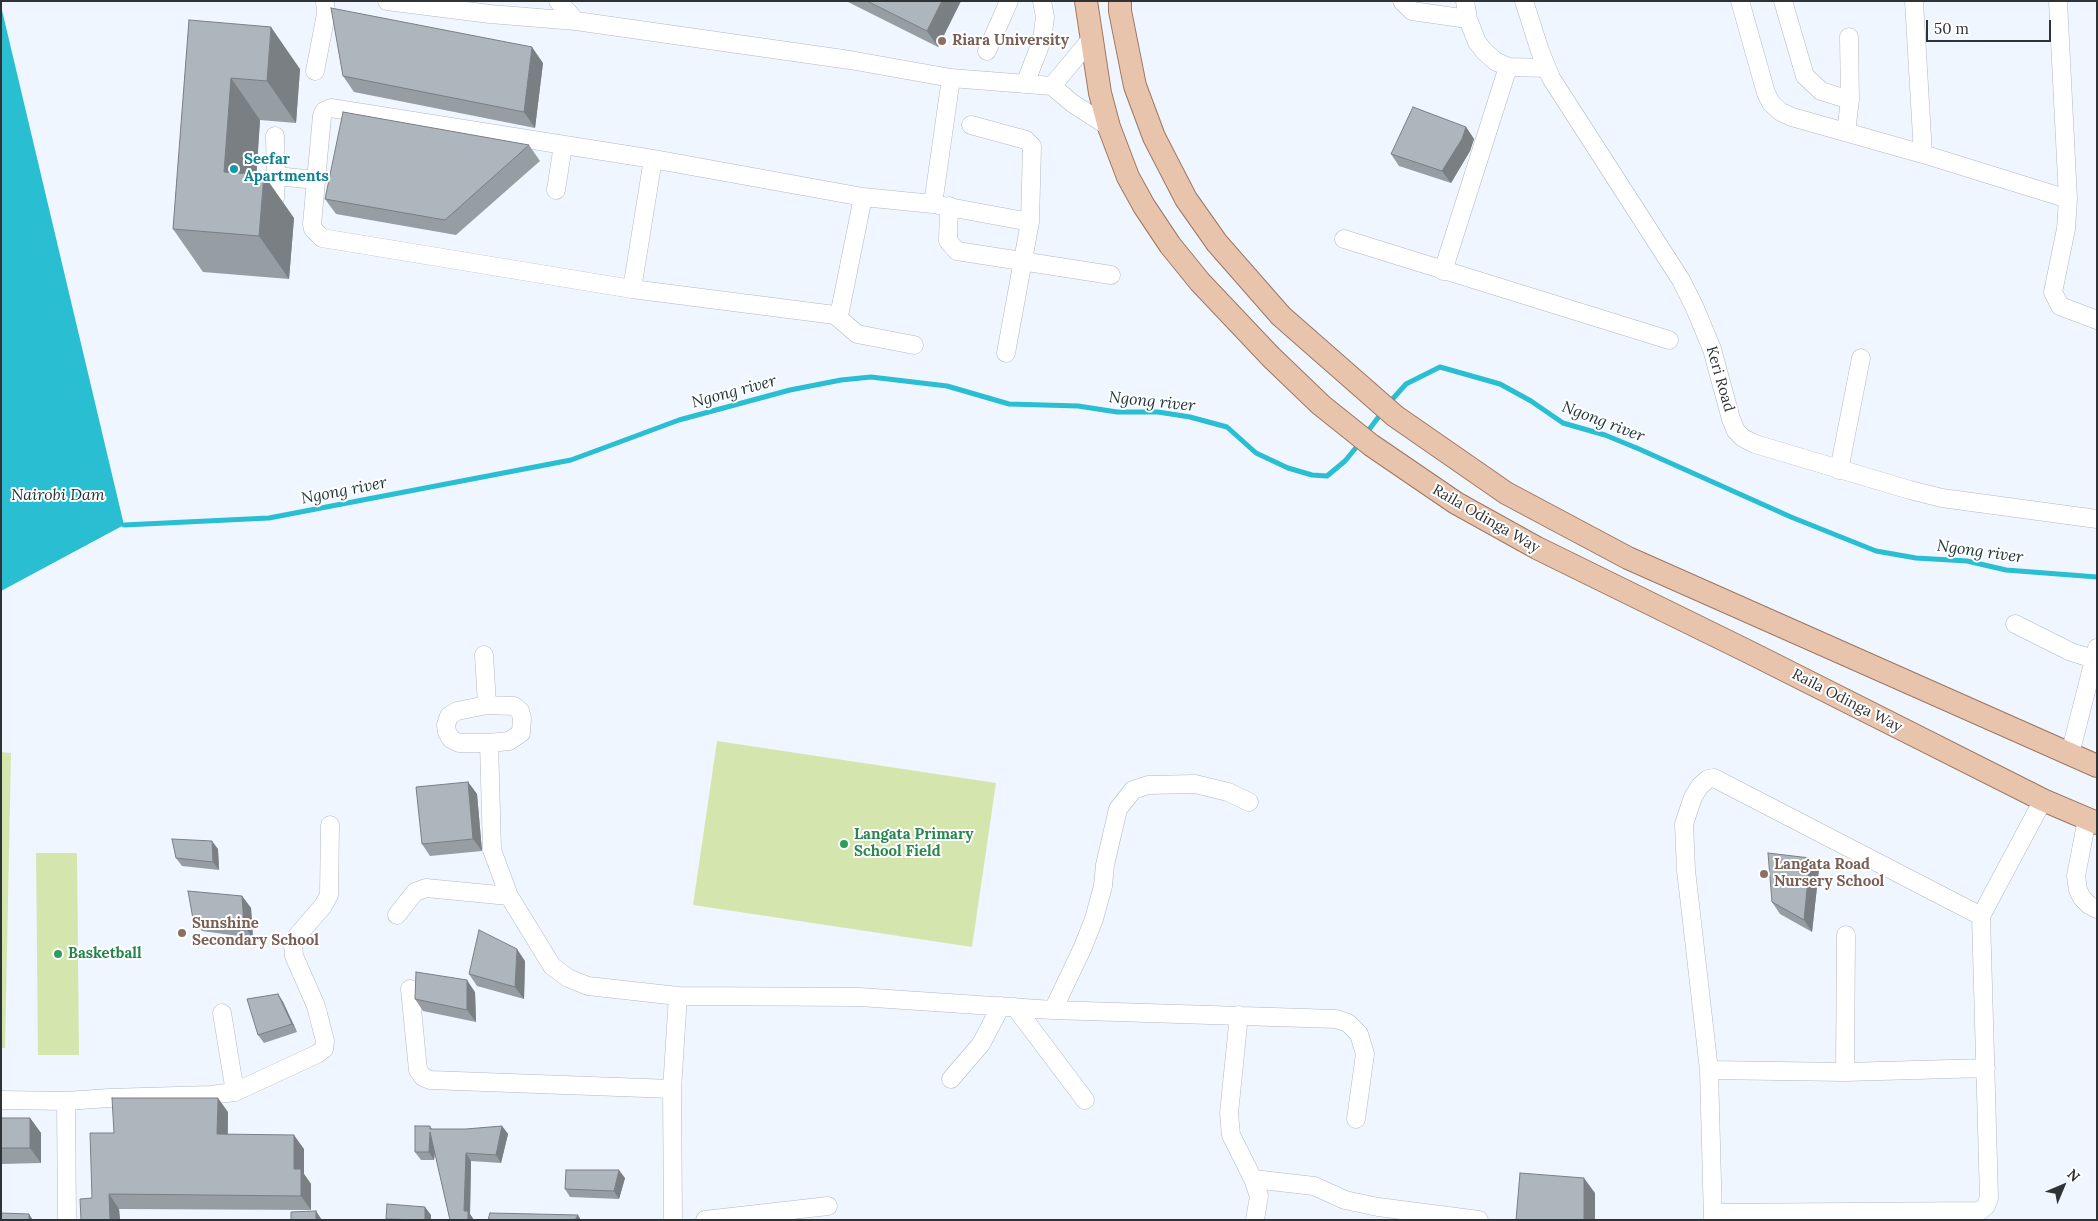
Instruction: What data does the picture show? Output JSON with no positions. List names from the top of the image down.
{
  "streets": {
    "main road": ["Raila Odinga Way"],
    "street": ["Keri Road"]
  },
  "water": ["Ngong river", "Nairobi Dam"],
  "places": [
    "Riara University",
    "Seefar Apartments",
    "Langata Primary School Field",
    "Langata Road Nursery School",
    "Sunshine Secondary School",
    "Basketball"
  ],
  "scale_bar": "50 m",
  "north": "top right"
}
